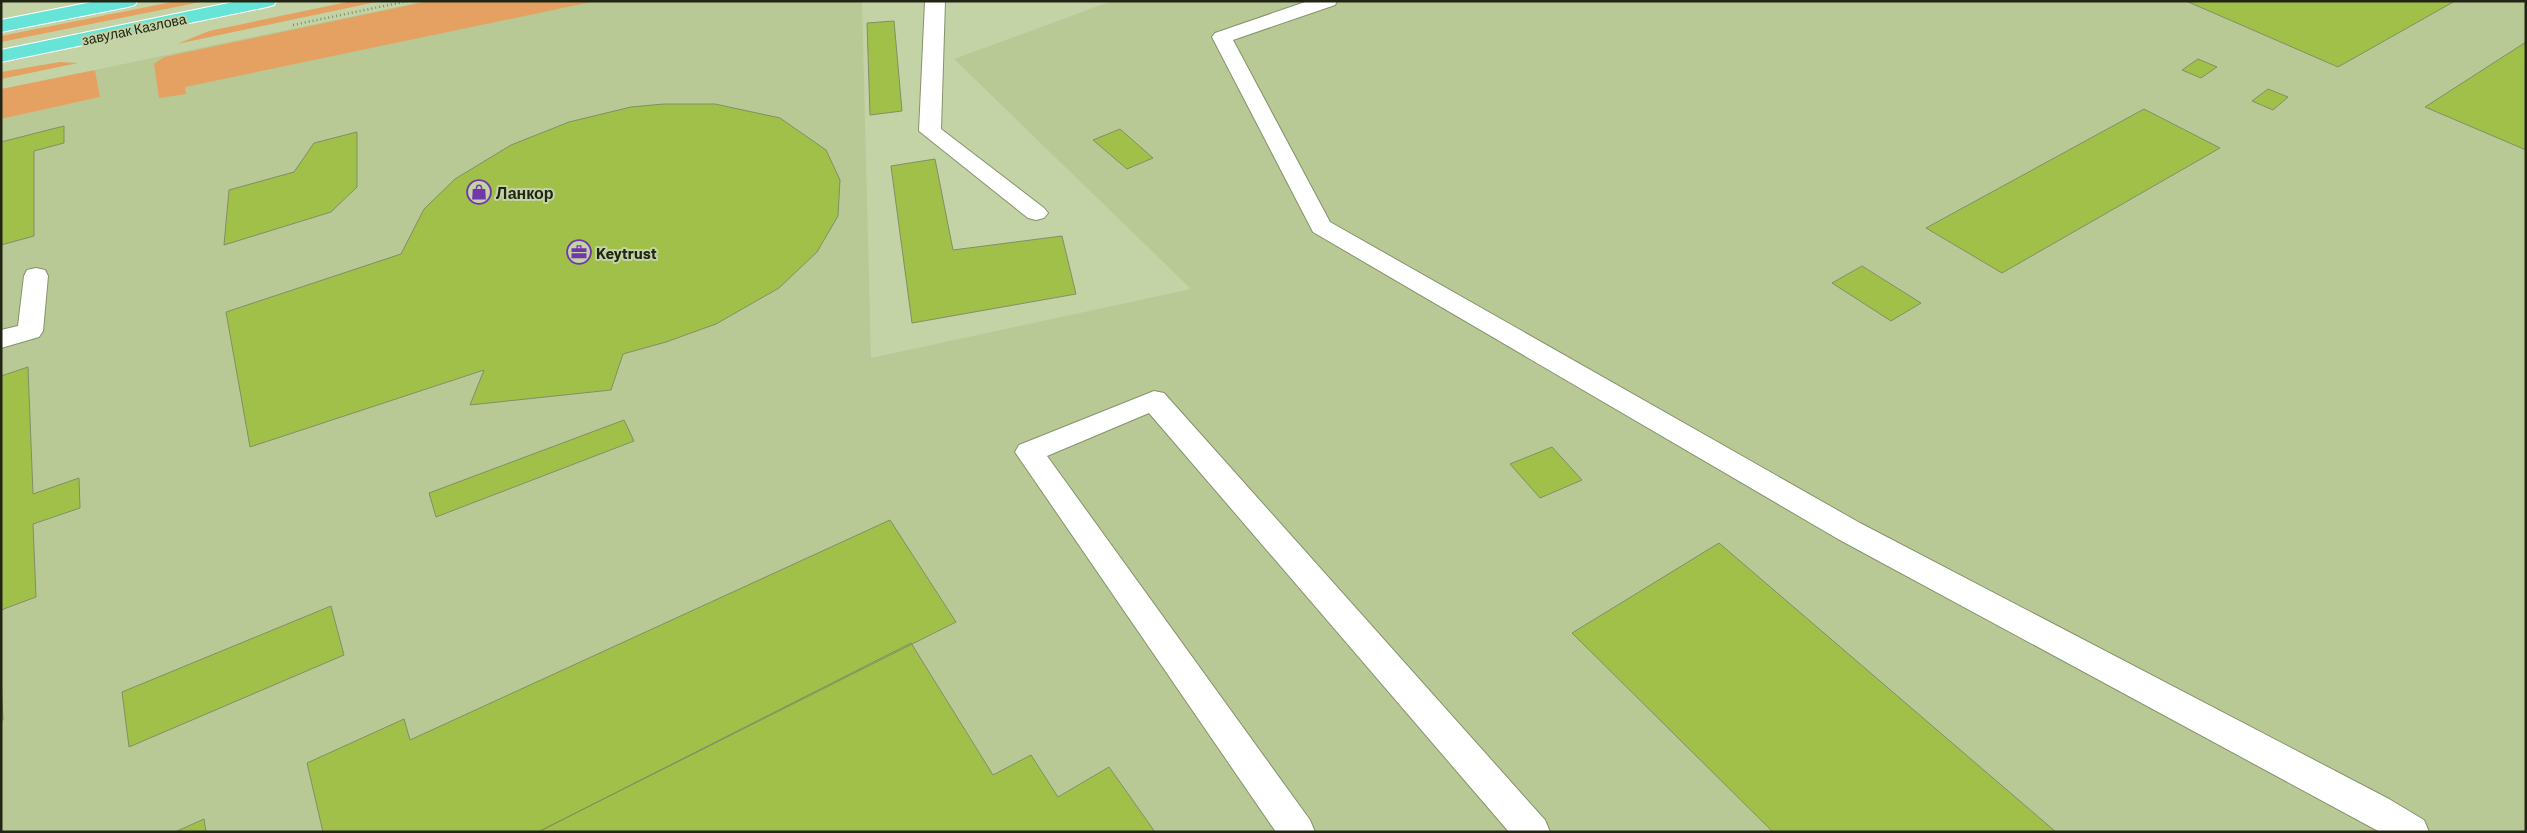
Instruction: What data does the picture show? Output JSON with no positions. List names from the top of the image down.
{
  "streets": {
    "main road": ["завулак Казлова"]
  },
  "places": {
    "shop": ["Ланкор"],
    "office": ["Keytrust"]
  }
}
